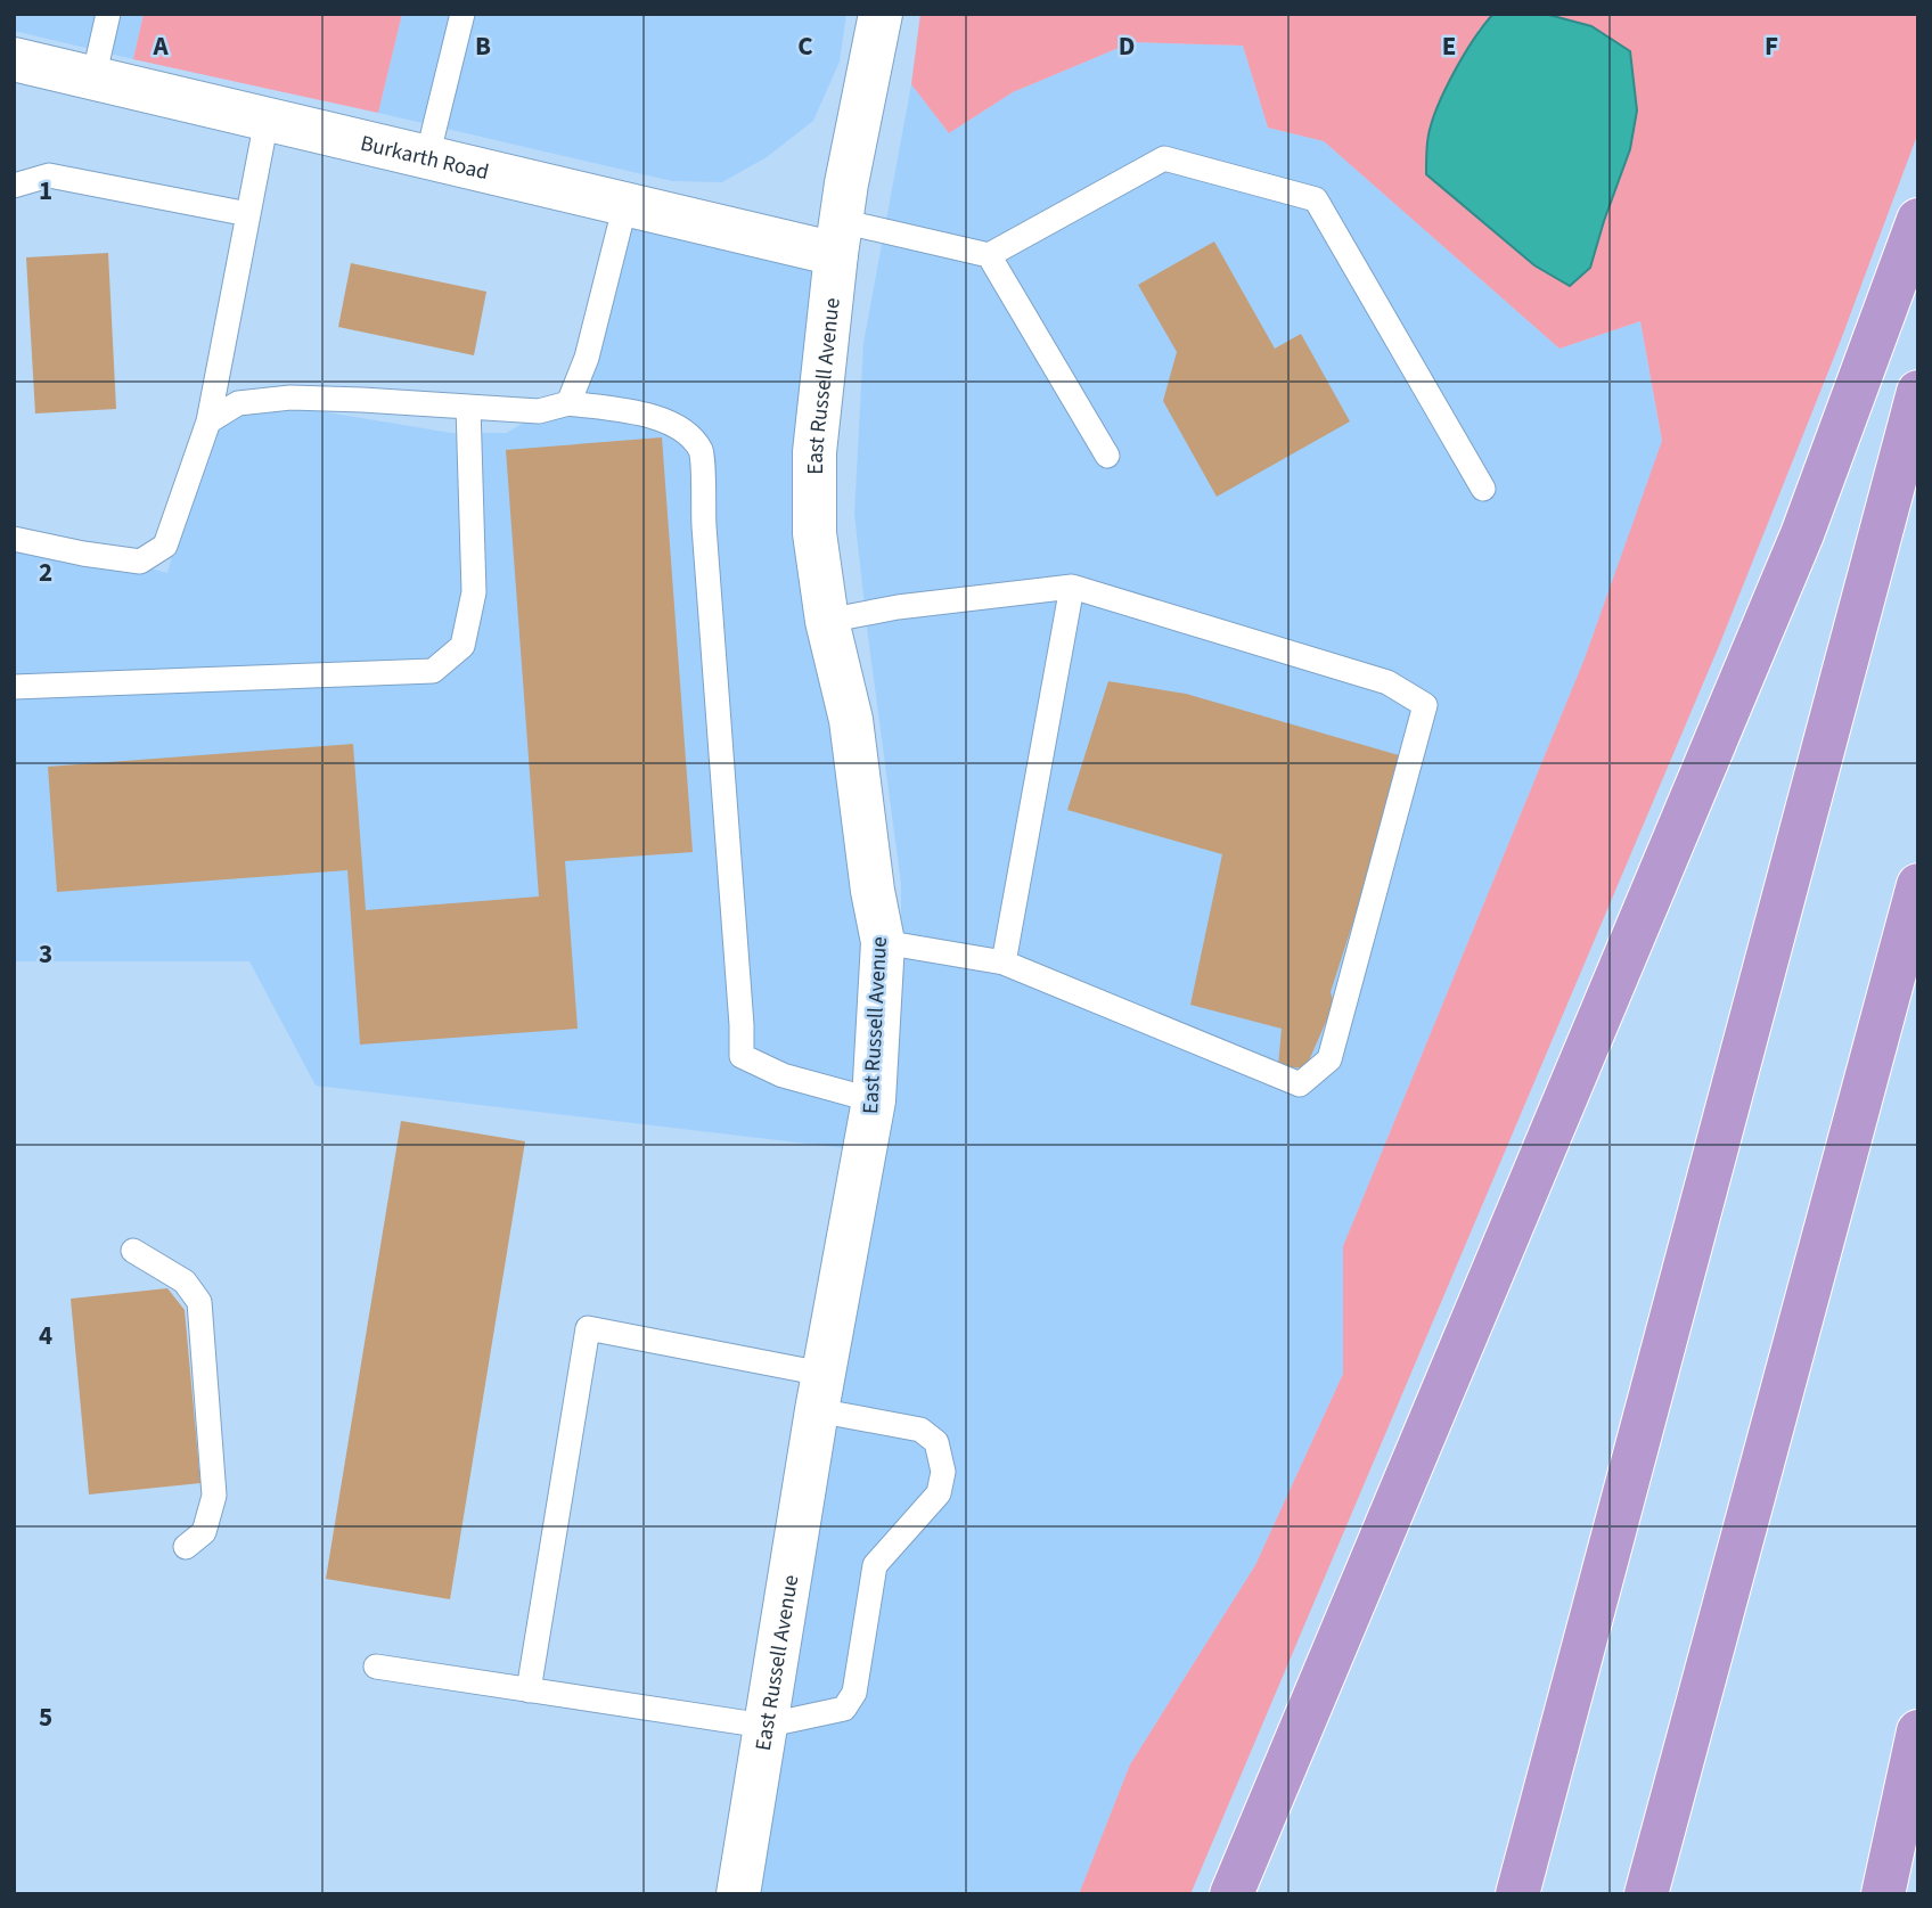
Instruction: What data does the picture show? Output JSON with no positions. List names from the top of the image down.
{
  "streets": {
    "street": ["Burkarth Road", "East Russell Avenue"]
  },
  "crossings": [
    ["Burkarth Road", "East Russell Avenue"]
  ],
  "grid": {
    "columns": [
      "A",
      "B",
      "C",
      "D",
      "E",
      "F"
    ],
    "rows": [
      "1",
      "2",
      "3",
      "4",
      "5"
    ]
  }
}
